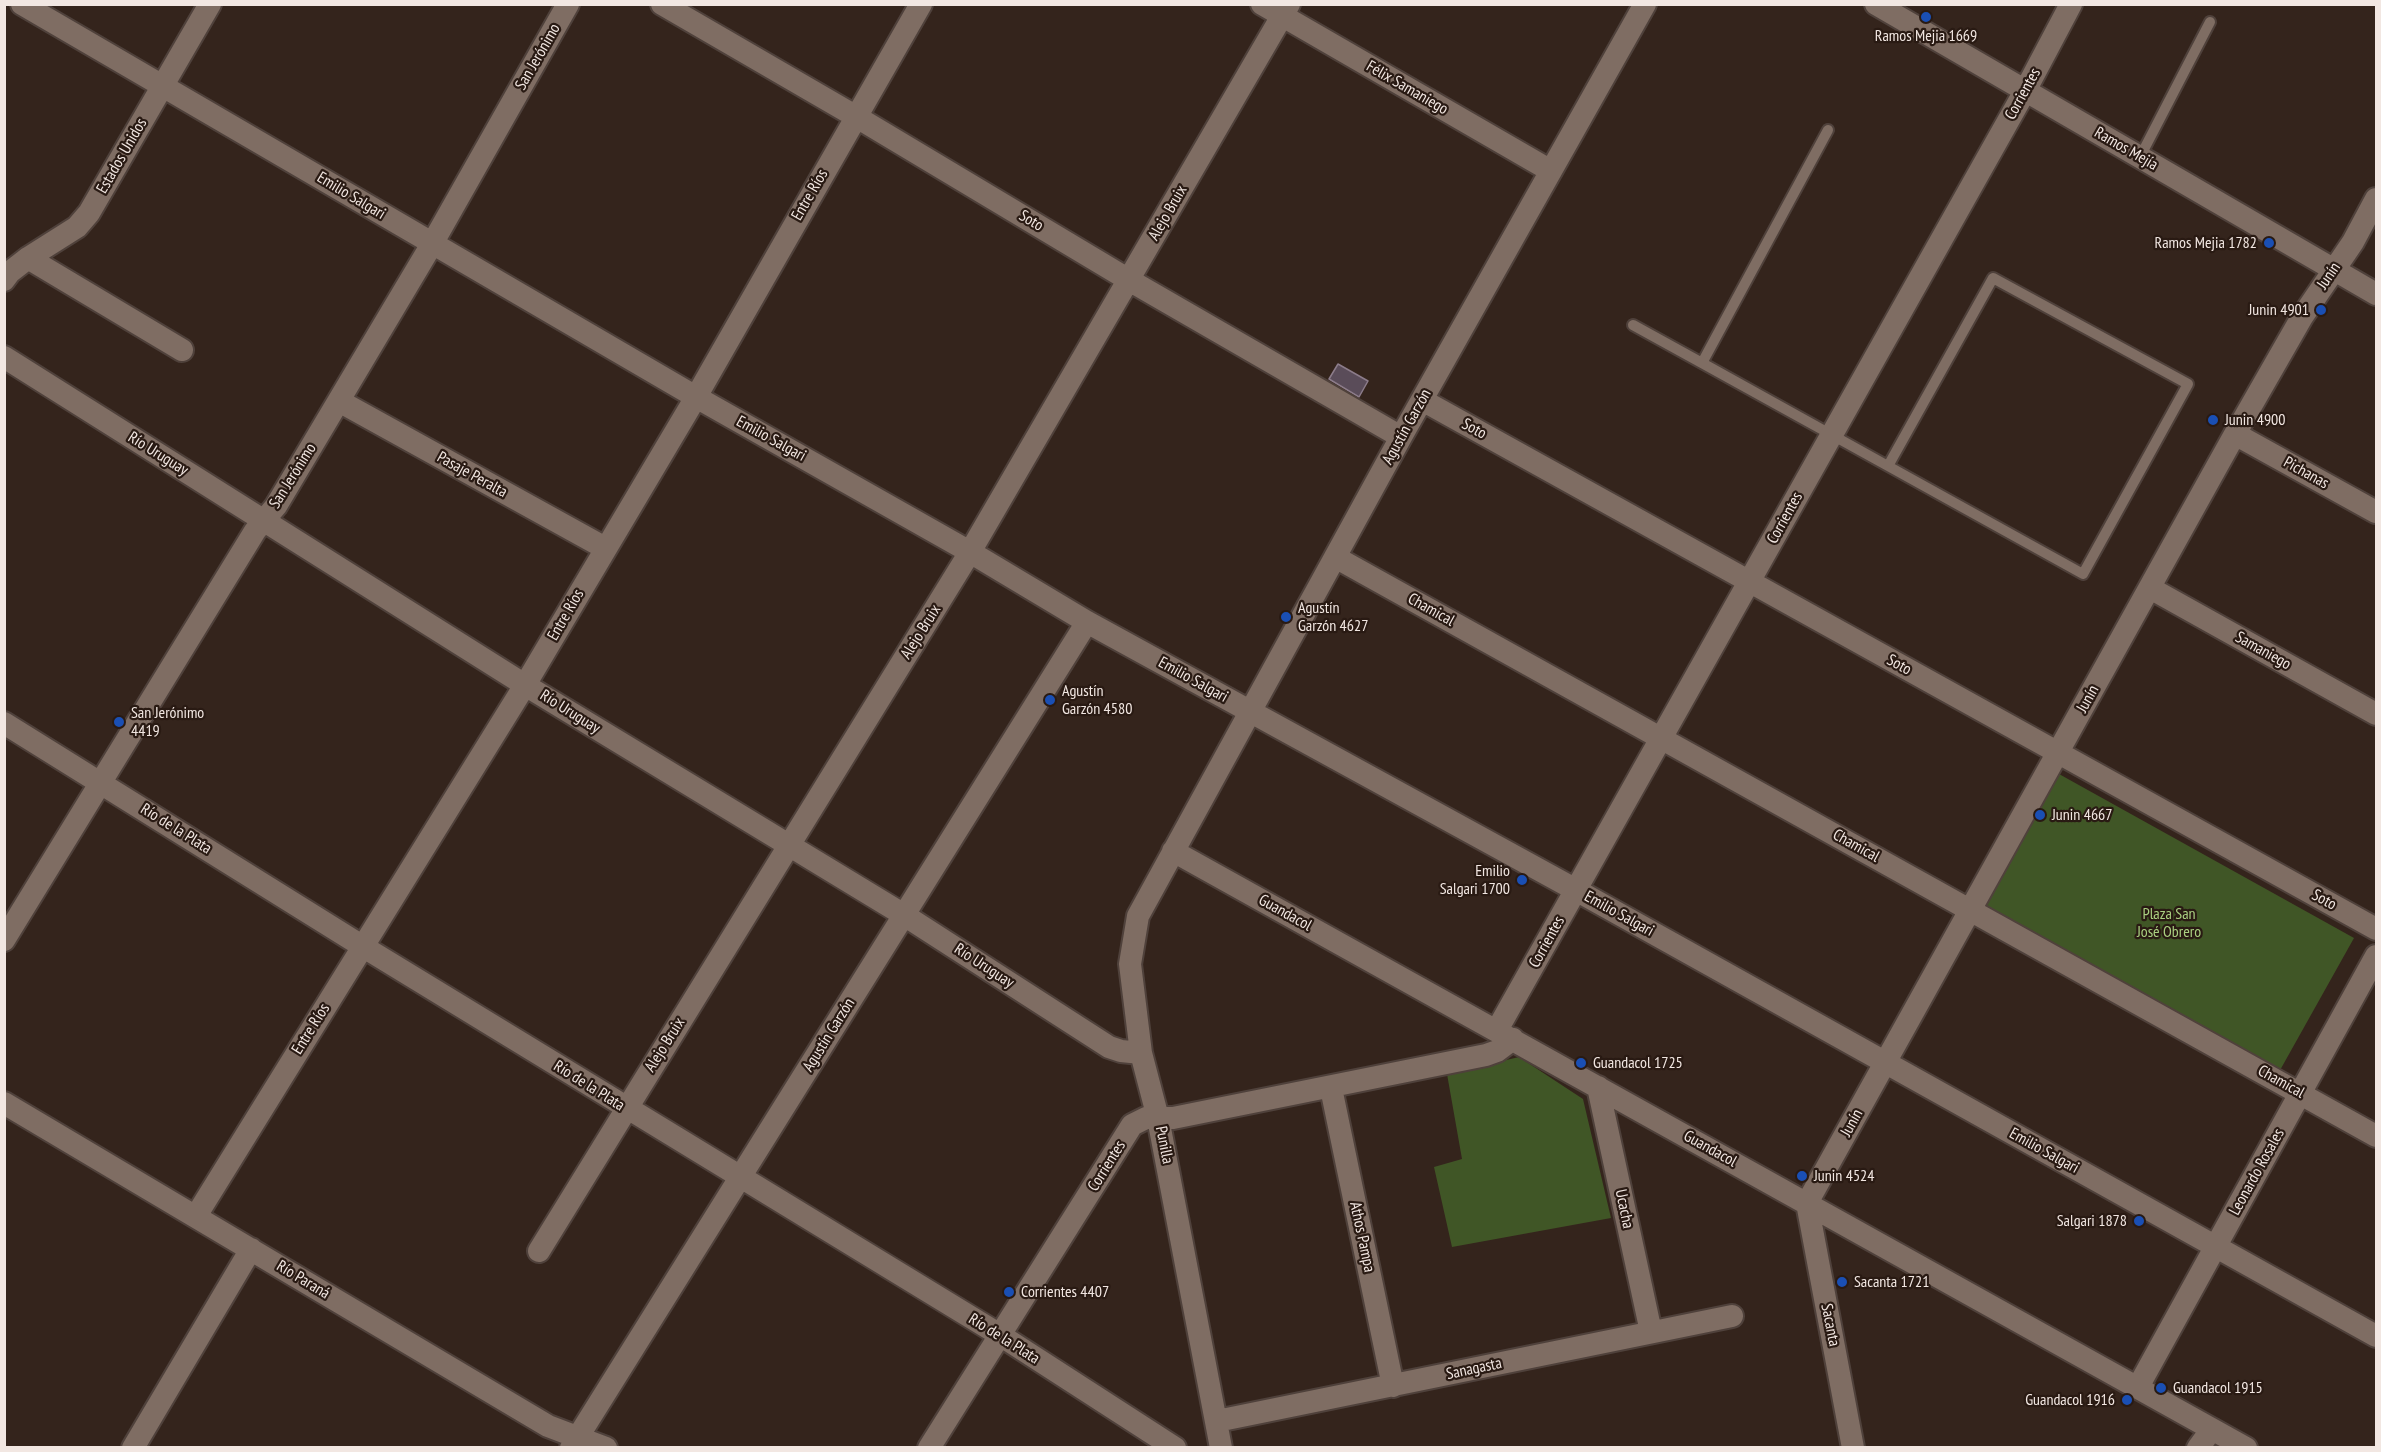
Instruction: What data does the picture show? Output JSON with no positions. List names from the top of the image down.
{
  "streets": {
    "street": [
      "San Jerónimo",
      "Félix Samaniego",
      "Corrientes",
      "Ramos Mejía",
      "Estados Unidos",
      "Entre Ríos",
      "Emilio Salgari",
      "Alejo Bruix",
      "Soto",
      "Junín",
      "Agustín Garzón",
      "Río Uruguay",
      "Pichanas",
      "Pasaje Peralta",
      "Chamical",
      "Samaniego",
      "Río de la Plata",
      "Guandacol",
      "Punilla",
      "Leonardo Rosales",
      "Ucacha",
      "Athos Pampa",
      "Río Paraná",
      "Sacanta",
      "Sanagasta"
    ]
  },
  "crossings": [
    ["San Jerónimo", "Emilio Salgari"],
    ["San Jerónimo", "Río Uruguay"],
    ["San Jerónimo", "Pasaje Peralta"],
    ["San Jerónimo", "Río de la Plata"],
    ["Félix Samaniego", "Alejo Bruix"],
    ["Félix Samaniego", "Agustín Garzón"],
    ["Corrientes", "Ramos Mejía"],
    ["Corrientes", "Emilio Salgari"],
    ["Corrientes", "Soto"],
    ["Corrientes", "Chamical"],
    ["Corrientes", "Río de la Plata"],
    ["Corrientes", "Guandacol"],
    ["Corrientes", "Punilla"],
    ["Corrientes", "Athos Pampa"],
    ["Ramos Mejía", "Junín"],
    ["Estados Unidos", "Emilio Salgari"],
    ["Entre Ríos", "Emilio Salgari"],
    ["Entre Ríos", "Soto"],
    ["Entre Ríos", "Río Uruguay"],
    ["Entre Ríos", "Pasaje Peralta"],
    ["Entre Ríos", "Río de la Plata"],
    ["Entre Ríos", "Río Paraná"],
    ["Emilio Salgari", "Alejo Bruix"],
    ["Emilio Salgari", "Junín"],
    ["Emilio Salgari", "Agustín Garzón"],
    ["Emilio Salgari", "Leonardo Rosales"],
    ["Alejo Bruix", "Soto"],
    ["Alejo Bruix", "Río Uruguay"],
    ["Alejo Bruix", "Río de la Plata"],
    ["Soto", "Junín"],
    ["Soto", "Agustín Garzón"],
    ["Junín", "Pichanas"],
    ["Junín", "Chamical"],
    ["Junín", "Samaniego"],
    ["Junín", "Guandacol"],
    ["Junín", "Sacanta"],
    ["Agustín Garzón", "Río Uruguay"],
    ["Agustín Garzón", "Chamical"],
    ["Agustín Garzón", "Río de la Plata"],
    ["Agustín Garzón", "Guandacol"],
    ["Agustín Garzón", "Punilla"],
    ["Agustín Garzón", "Río Paraná"],
    ["Río Uruguay", "Punilla"],
    ["Chamical", "Leonardo Rosales"],
    ["Guandacol", "Punilla"],
    ["Guandacol", "Leonardo Rosales"],
    ["Guandacol", "Ucacha"],
    ["Guandacol", "Sacanta"],
    ["Punilla", "Sanagasta"],
    ["Ucacha", "Sanagasta"],
    ["Athos Pampa", "Sanagasta"]
  ],
  "parks": ["Plaza San José Obrero"],
  "places": [
    "Ramos Mejia 1669",
    "Ramos Mejia 1782",
    "Junin 4901",
    "Junin 4900",
    "Agustín Garzón 4627",
    "Agustín Garzón 4580",
    "San Jerónimo 4419",
    "Junin 4667",
    "Emilio Salgari 1700",
    "Guandacol 1725",
    "Junin 4524",
    "Salgari 1878",
    "Sacanta 1721",
    "Corrientes 4407",
    "Guandacol 1915",
    "Guandacol 1916"
  ]
}
